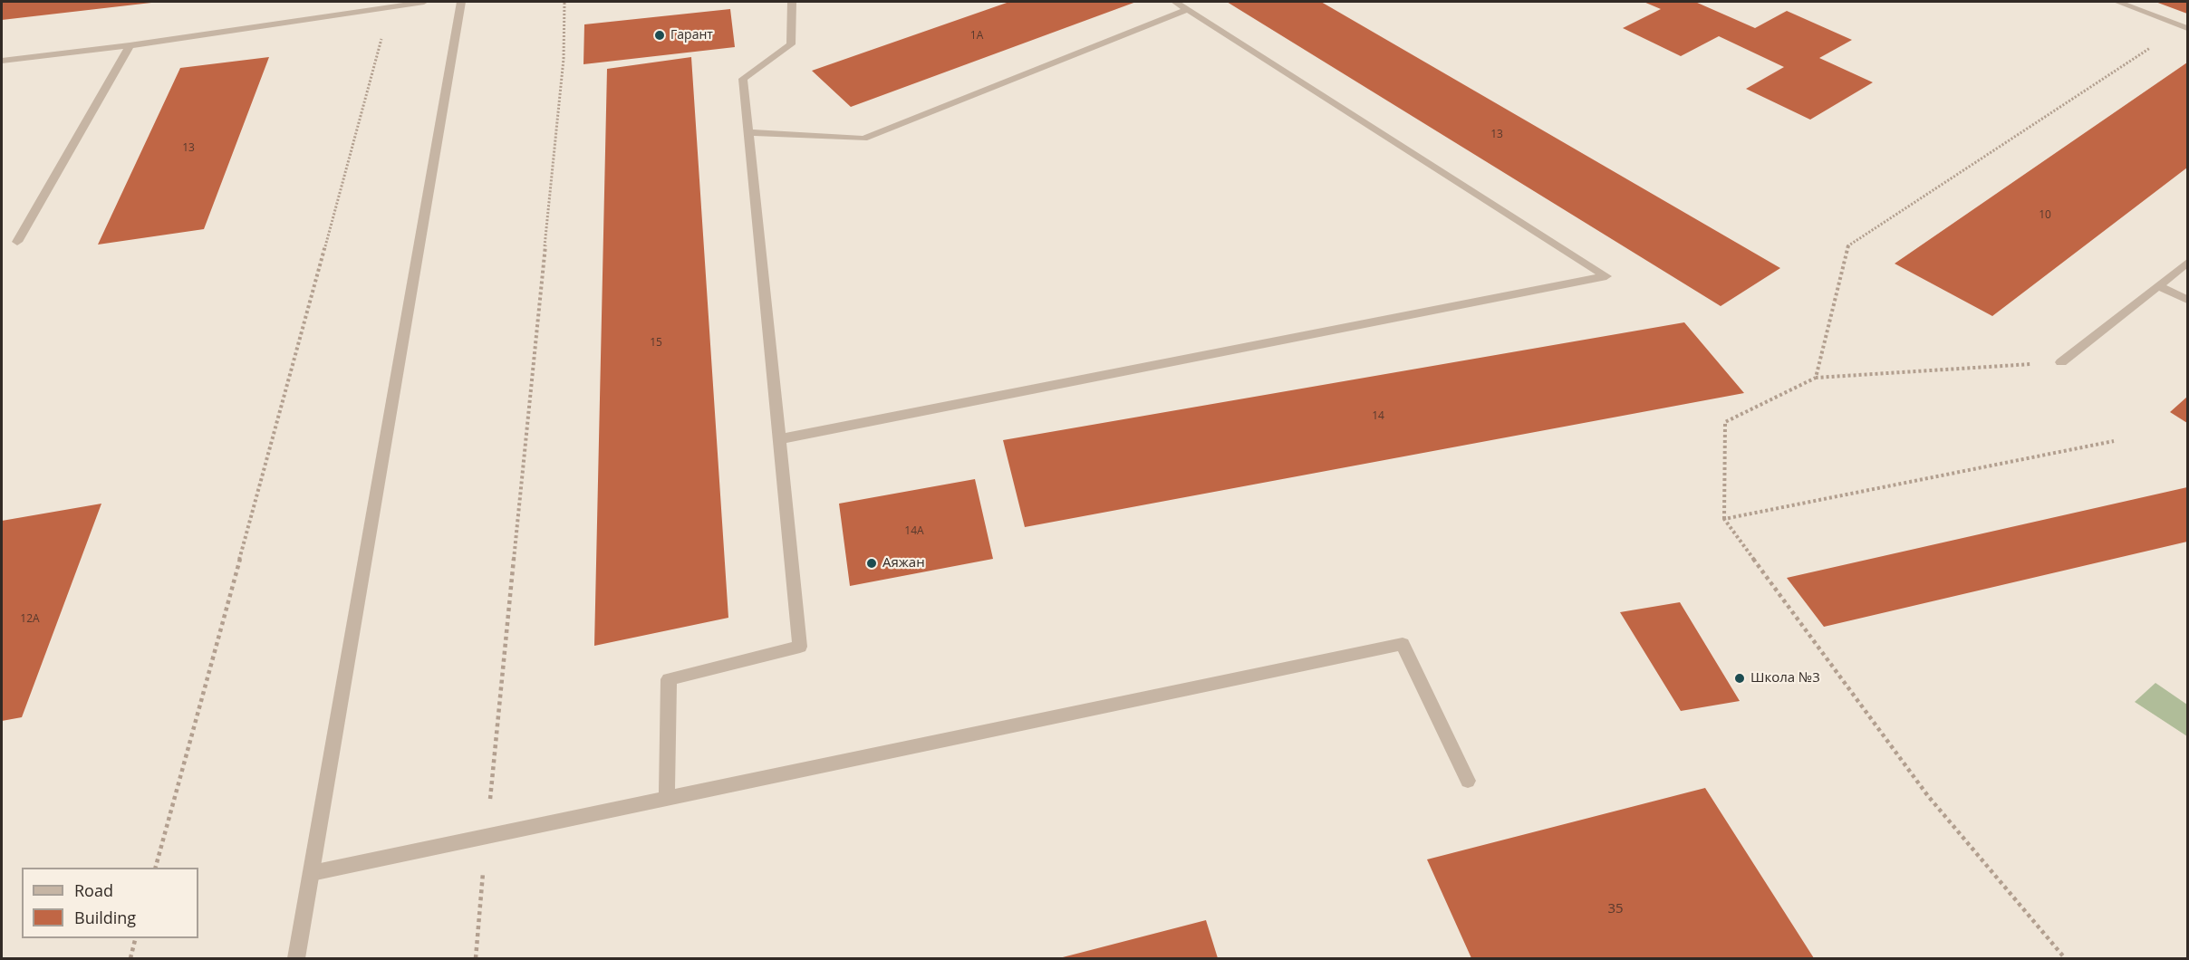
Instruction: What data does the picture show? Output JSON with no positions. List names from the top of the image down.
{
  "places": ["Гарант", "Аяжан", "Школа №3"],
  "house_numbers": [
    "1А",
    "13",
    "13",
    "10",
    "15",
    "14",
    "14А",
    "12А",
    "35"
  ],
  "legend": ["Road", "Building"]
}
